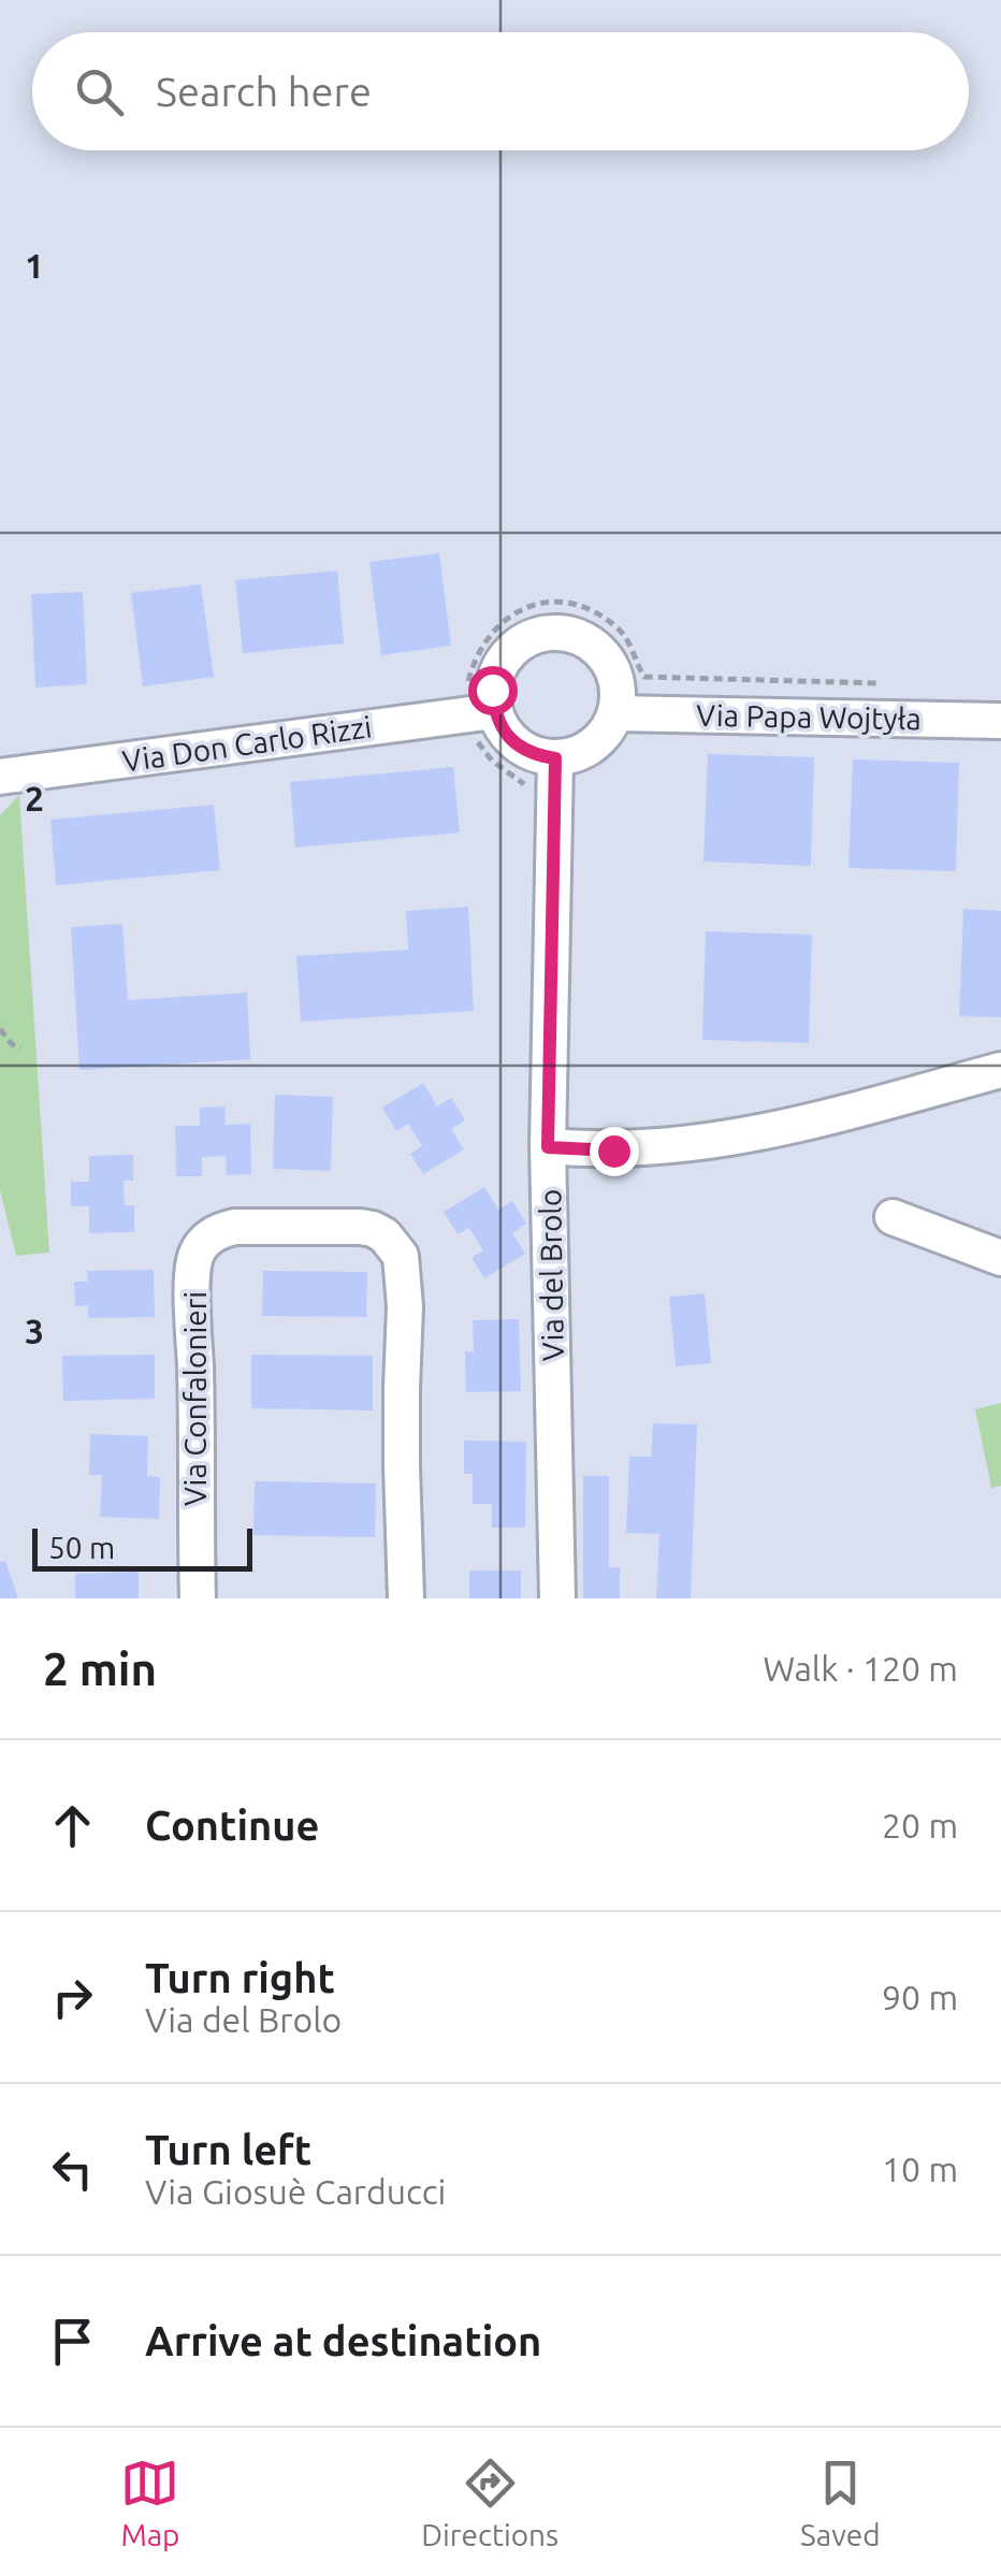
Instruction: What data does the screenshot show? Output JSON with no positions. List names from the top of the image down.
{
  "streets": {
    "street": [
      "Via Papa Wojtyła",
      "Via Don Carlo Rizzi",
      "Via del Brolo",
      "Via Confalonieri"
    ]
  },
  "crossings": [
    ["Via Papa Wojtyła", "Via Don Carlo Rizzi"],
    ["Via Papa Wojtyła", "Via del Brolo"],
    ["Via Don Carlo Rizzi", "Via del Brolo"]
  ],
  "scale_bar": "50 m",
  "page": {
    "search": "Search here",
    "scale": "50 m",
    "heading": ["2 min", "Walk · 120 m"],
    "list": [
      ["Continue", "20 m"],
      ["Turn right", "Via del Brolo", "90 m"],
      ["Turn left", "Via Giosuè Carducci", "10 m"],
      "Arrive at destination"
    ],
    "nav": ["Map", "Directions", "Saved"]
  },
  "grid": {
    "rows": ["1", "2", "3"]
  }
}
